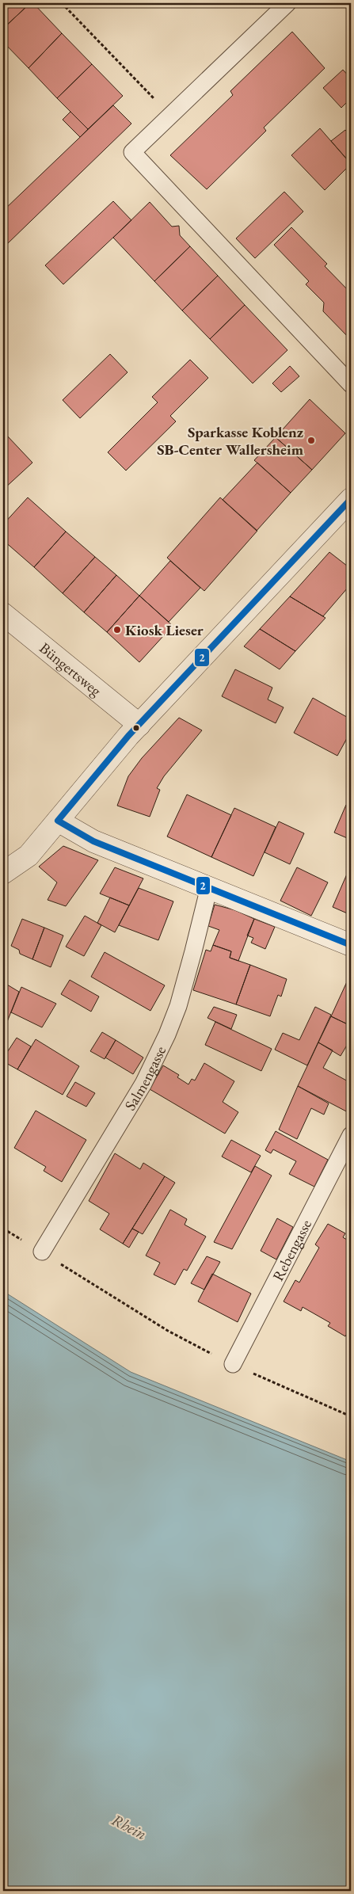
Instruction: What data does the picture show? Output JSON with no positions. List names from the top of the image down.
{
  "streets": {
    "street": ["Büngertsweg"],
    "lane": ["Salmengasse", "Rebengasse"]
  },
  "water": ["Rhein"],
  "places": ["Sparkasse Koblenz SB-Center Wallersheim", "Kiosk Lieser"],
  "lines": ["transit line 2"]
}
